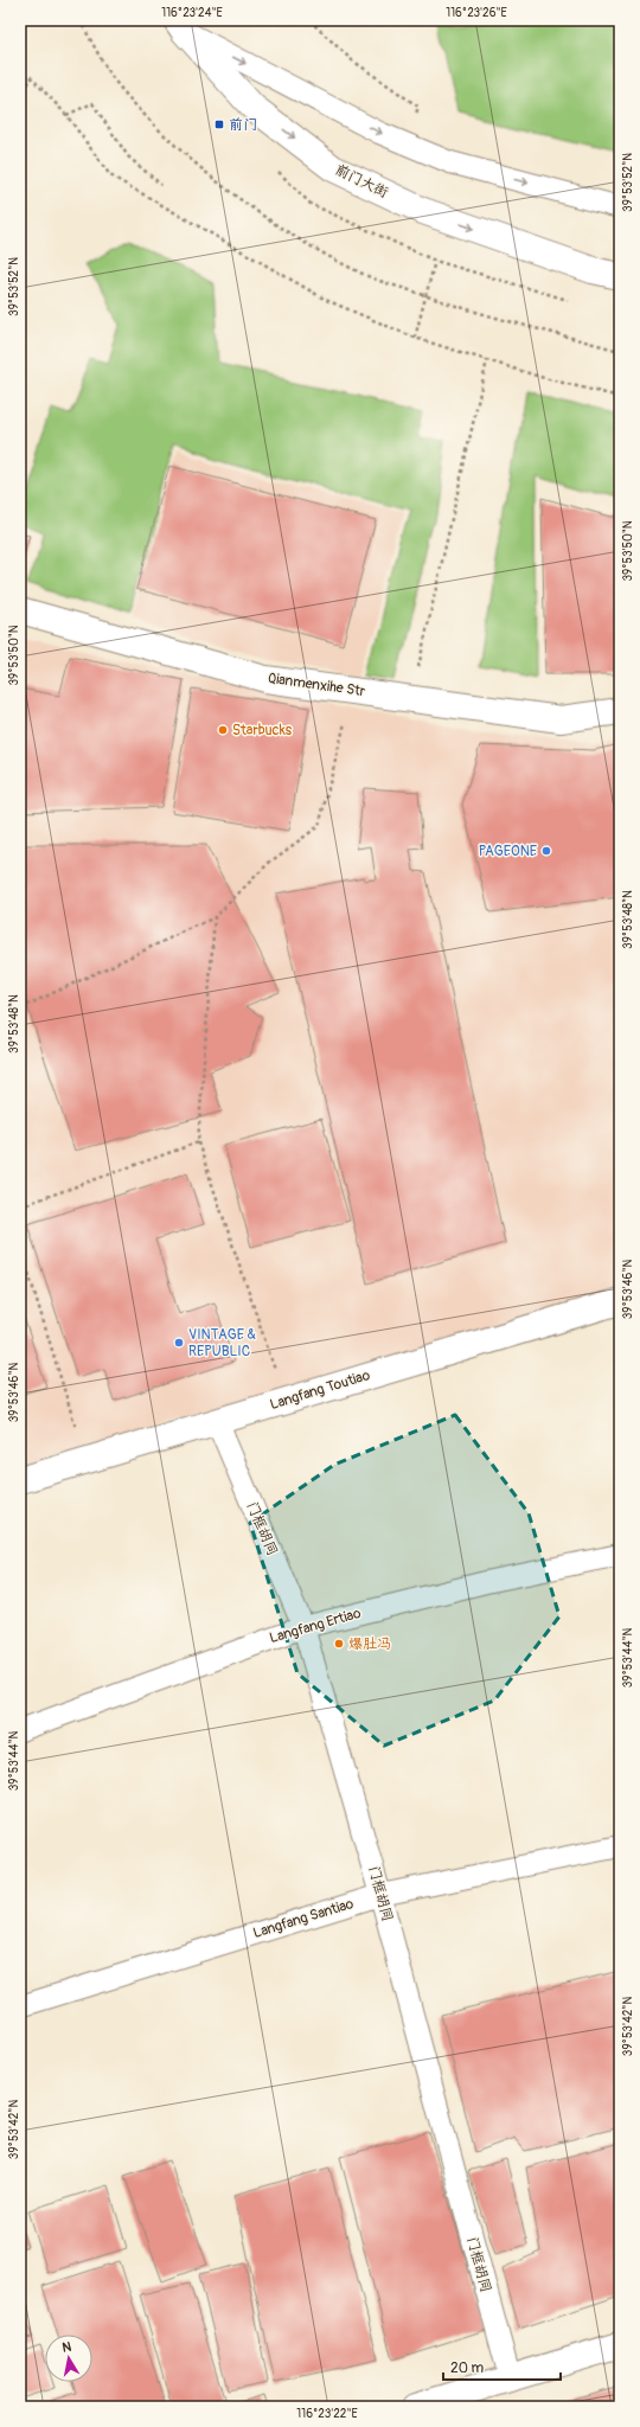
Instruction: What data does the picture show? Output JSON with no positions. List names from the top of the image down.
{
  "streets": {
    "street": ["前门大街", "Qianmenxihe Str", "Langfang Toutiao"],
    "lane": ["门框胡同", "Langfang Ertiao", "Langfang Santiao"]
  },
  "crossings": [
    ["Langfang Toutiao", "门框胡同"],
    ["门框胡同", "Langfang Ertiao"],
    ["门框胡同", "Langfang Santiao"]
  ],
  "one_way": ["前门大街"],
  "places": {
    "transit": ["前门"],
    "other": [
      "Starbucks",
      "PAGEONE",
      "VINTAGE & REPUBLIC",
      "爆肚冯"
    ]
  },
  "scale_bar": "20 m",
  "north": "top",
  "coordinates": [
    "116°23'24\"E",
    "116°23'26\"E",
    "39°53'52\"N",
    "39°53'50\"N",
    "39°53'48\"N",
    "39°53'46\"N",
    "39°53'44\"N",
    "39°53'42\"N",
    "116°23'22\"E"
  ]
}
